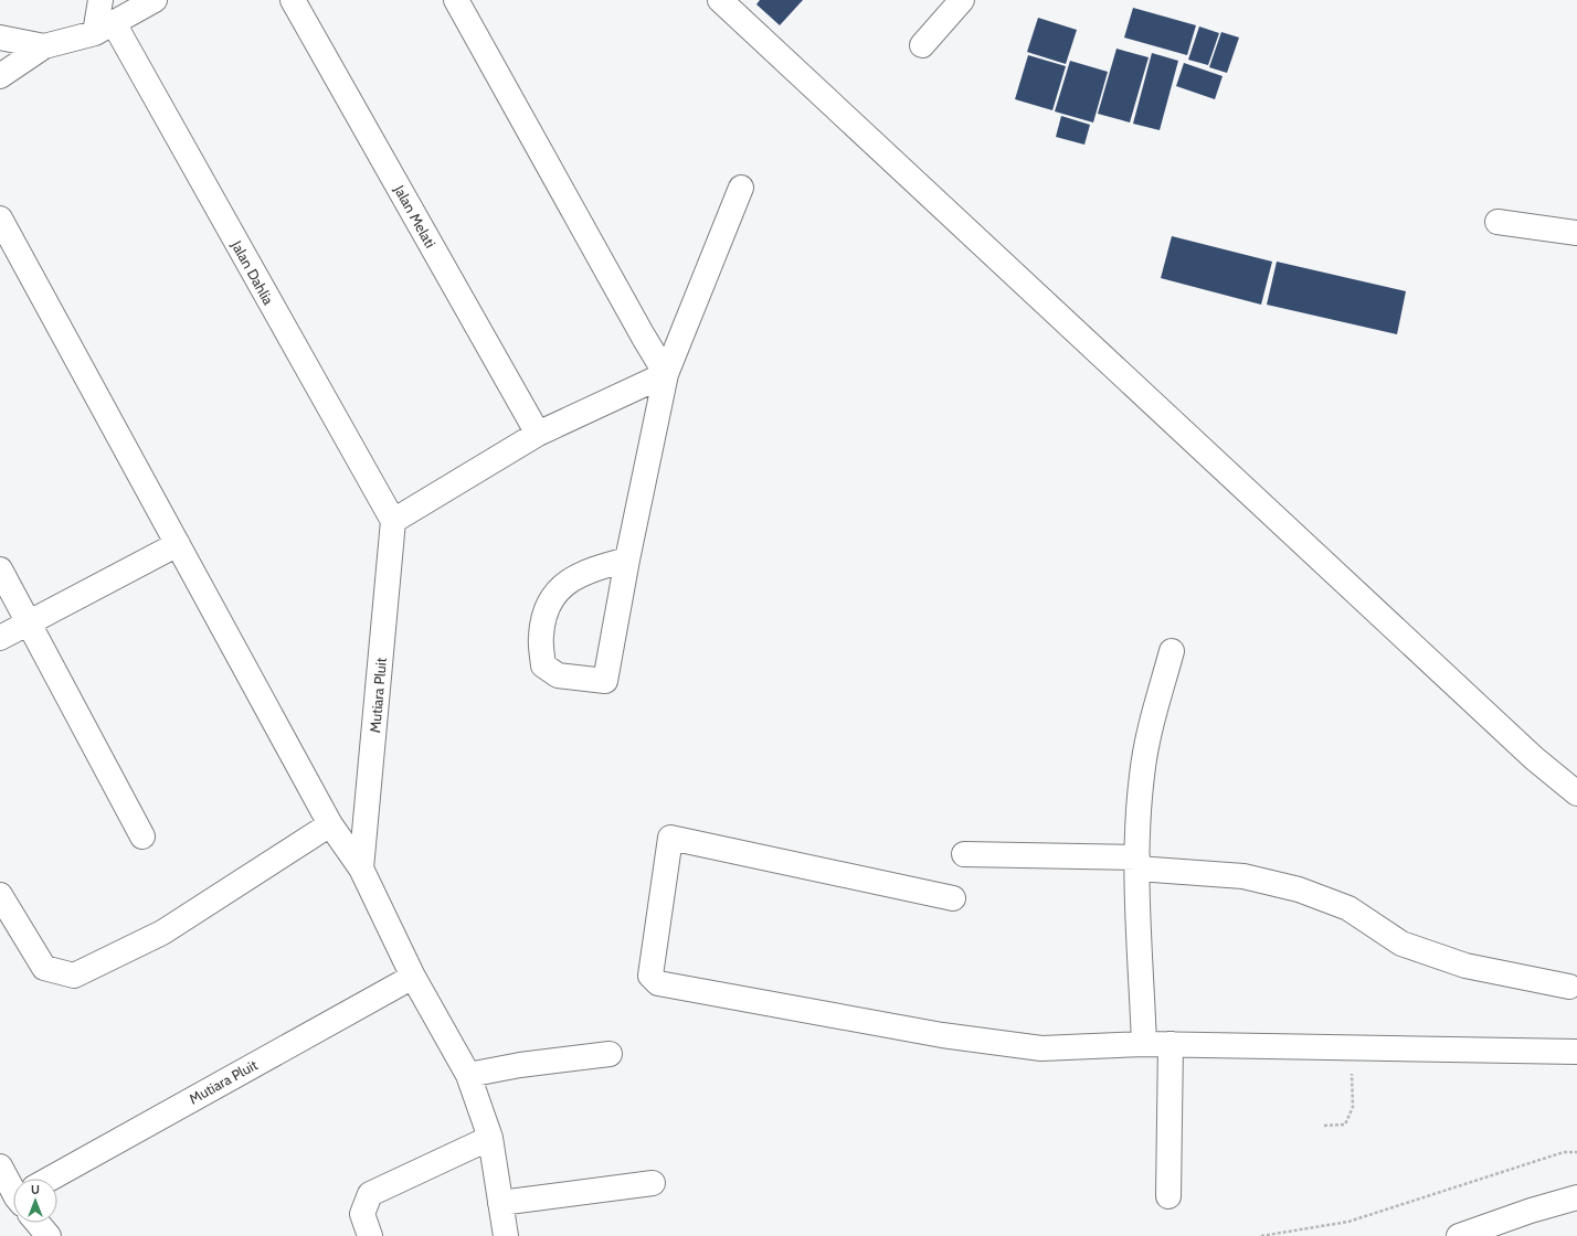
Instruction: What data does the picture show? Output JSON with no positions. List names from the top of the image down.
{
  "streets": {
    "street": ["Jalan Melati", "Jalan Dahlia", "Mutiara Pluit"]
  },
  "crossings": [
    ["Jalan Dahlia", "Mutiara Pluit"]
  ],
  "north": "top"
}
